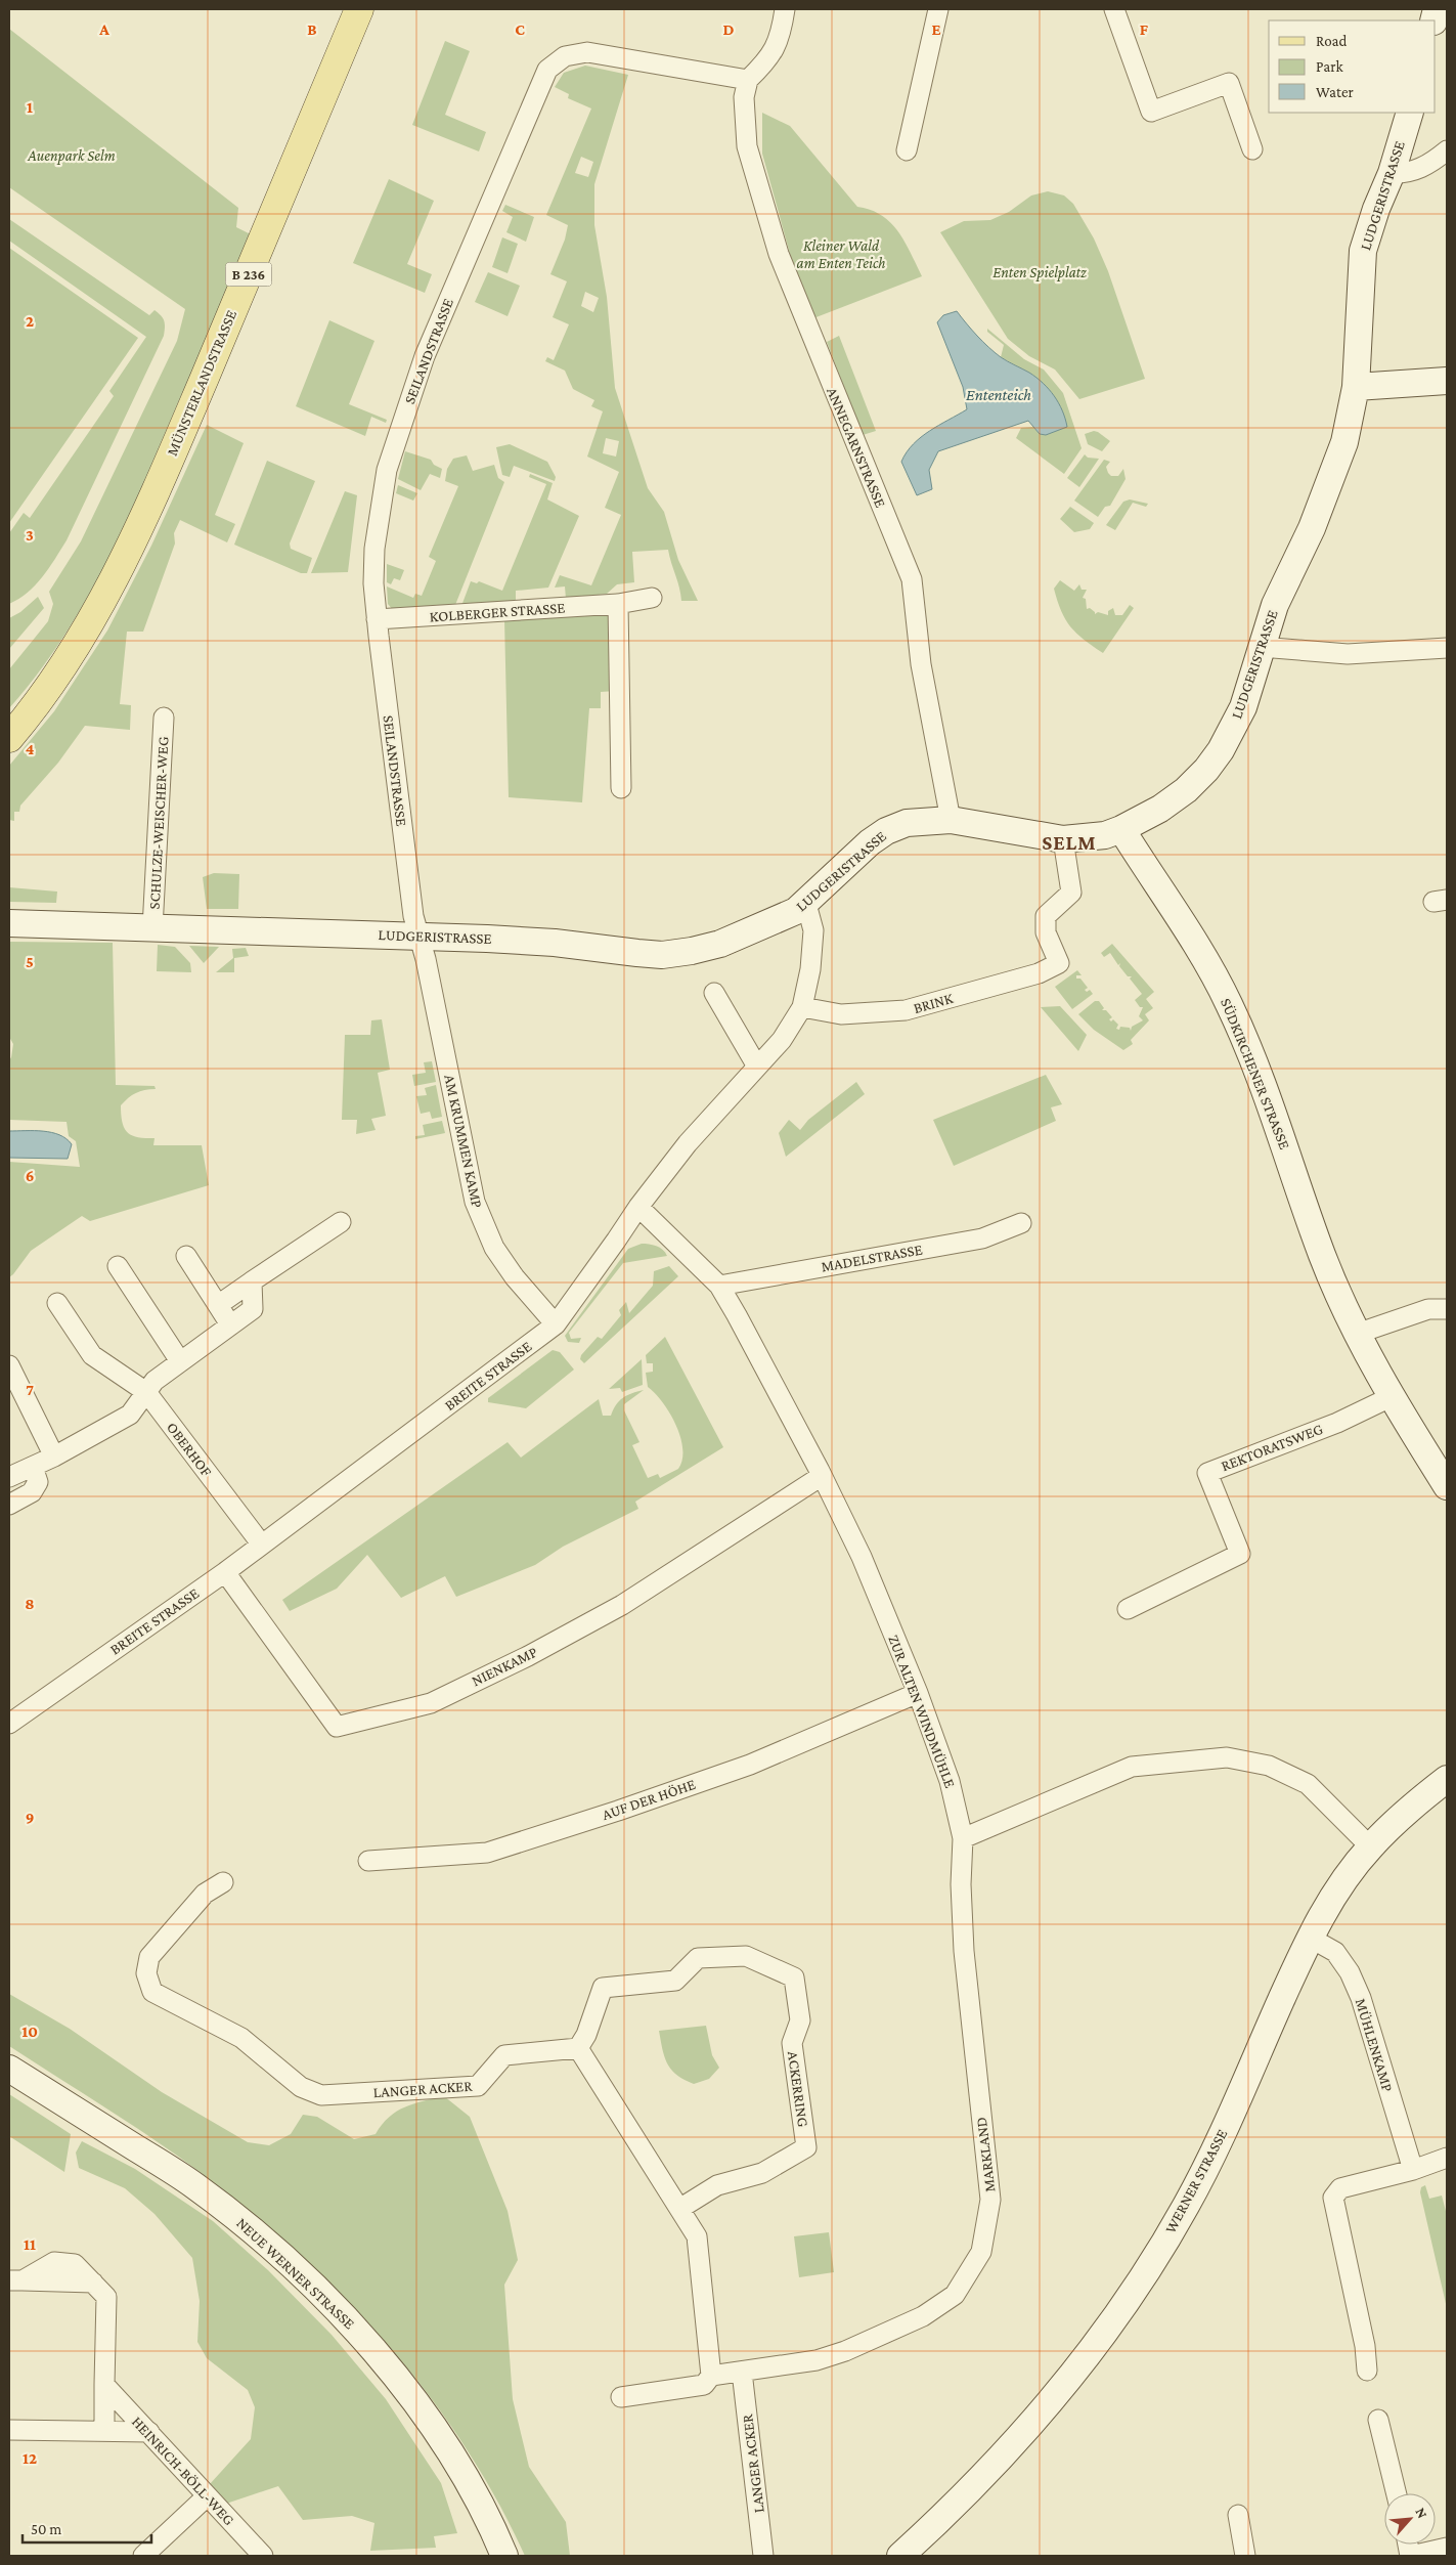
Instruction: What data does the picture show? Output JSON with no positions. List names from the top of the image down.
{
  "streets": {
    "main road": ["B 236", "MÜNSTERLANDSTRASSE"],
    "street": [
      "LUDGERISTRASSE",
      "SEILANDSTRASSE",
      "ANNEGARNSTRASSE",
      "KOLBERGER STRASSE",
      "SCHULZE-WEISCHER-WEG",
      "BRINK",
      "SÜDKIRCHENER STRASSE",
      "AM KRUMMEN KAMP",
      "MADELSTRASSE",
      "BREITE STRASSE",
      "REKTORATSWEG",
      "OBERHOF",
      "NIENKAMP",
      "ZUR ALTEN WINDMÜHLE",
      "AUF DER HÖHE",
      "MÜHLENKAMP",
      "LANGER ACKER",
      "ACKERRING",
      "MARKLAND",
      "WERNER STRASSE",
      "NEUE WERNER STRASSE",
      "HEINRICH-BÖLL-WEG"
    ]
  },
  "crossings": [
    ["LUDGERISTRASSE", "SEILANDSTRASSE"],
    ["LUDGERISTRASSE", "ANNEGARNSTRASSE"],
    ["LUDGERISTRASSE", "SCHULZE-WEISCHER-WEG"],
    ["LUDGERISTRASSE", "BRINK"],
    ["LUDGERISTRASSE", "SÜDKIRCHENER STRASSE"],
    ["LUDGERISTRASSE", "AM KRUMMEN KAMP"],
    ["LUDGERISTRASSE", "BREITE STRASSE"],
    ["SEILANDSTRASSE", "ANNEGARNSTRASSE"],
    ["SEILANDSTRASSE", "KOLBERGER STRASSE"],
    ["SEILANDSTRASSE", "AM KRUMMEN KAMP"],
    ["BRINK", "BREITE STRASSE"],
    ["SÜDKIRCHENER STRASSE", "REKTORATSWEG"],
    ["AM KRUMMEN KAMP", "BREITE STRASSE"],
    ["MADELSTRASSE", "ZUR ALTEN WINDMÜHLE"],
    ["BREITE STRASSE", "OBERHOF"],
    ["BREITE STRASSE", "NIENKAMP"],
    ["BREITE STRASSE", "ZUR ALTEN WINDMÜHLE"],
    ["NIENKAMP", "ZUR ALTEN WINDMÜHLE"],
    ["ZUR ALTEN WINDMÜHLE", "AUF DER HÖHE"],
    ["ZUR ALTEN WINDMÜHLE", "MARKLAND"],
    ["MÜHLENKAMP", "WERNER STRASSE"],
    ["LANGER ACKER", "ACKERRING"],
    ["LANGER ACKER", "MARKLAND"]
  ],
  "districts": ["SELM"],
  "water": ["Ententeich"],
  "parks": ["Auenpark Selm", "Kleiner Wald am Enten Teich", "Enten Spielplatz"],
  "legend": ["Road", "Park", "Water"],
  "scale_bar": "50 m",
  "north": "top right",
  "grid": {
    "columns": [
      "A",
      "B",
      "C",
      "D",
      "E",
      "F"
    ],
    "rows": [
      "1",
      "2",
      "3",
      "4",
      "5",
      "6",
      "7",
      "8",
      "9",
      "10",
      "11",
      "12"
    ]
  }
}
